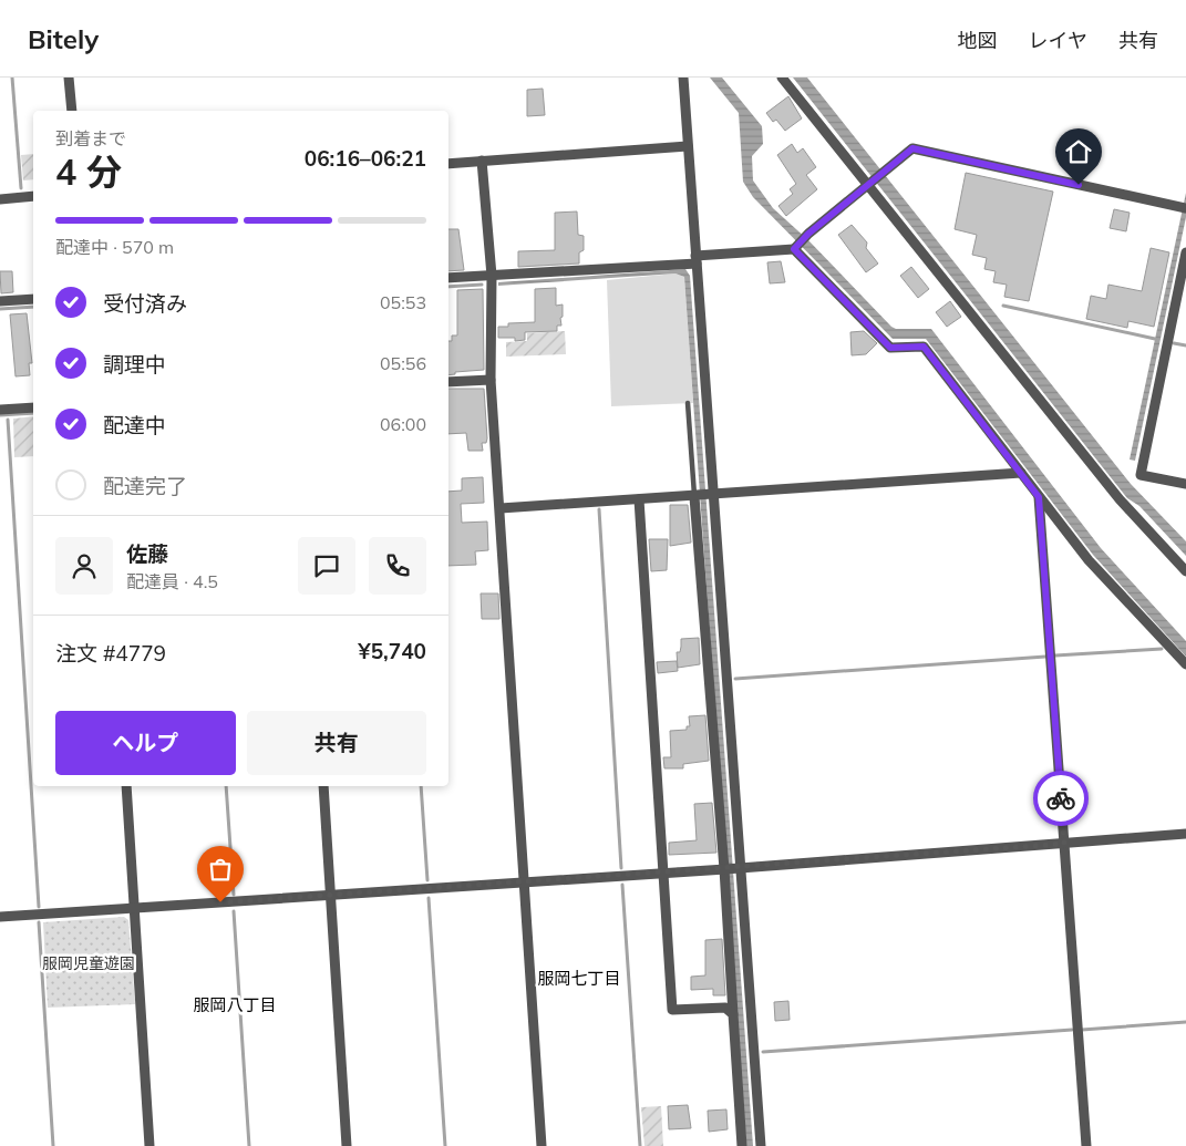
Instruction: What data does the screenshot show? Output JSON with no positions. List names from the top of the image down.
{
  "districts": ["服岡七丁目", "服岡八丁目"],
  "parks": ["服岡児童遊園"],
  "page": {
    "header": "Bitely",
    "nav": ["地図", "レイヤ", "共有"],
    "heading": ["4 分", "到着まで", "06:16–06:21"],
    "panel": [
      "佐藤",
      "配達員 · 4.5",
      "注文 #4779",
      "¥5,740"
    ],
    "bar": "配達中 · 570 m",
    "list": [
      ["受付済み", "05:53"],
      ["調理中", "05:56"],
      ["配達中", "06:00"],
      "配達完了"
    ],
    "buttons": ["ヘルプ", "共有"]
  }
}
